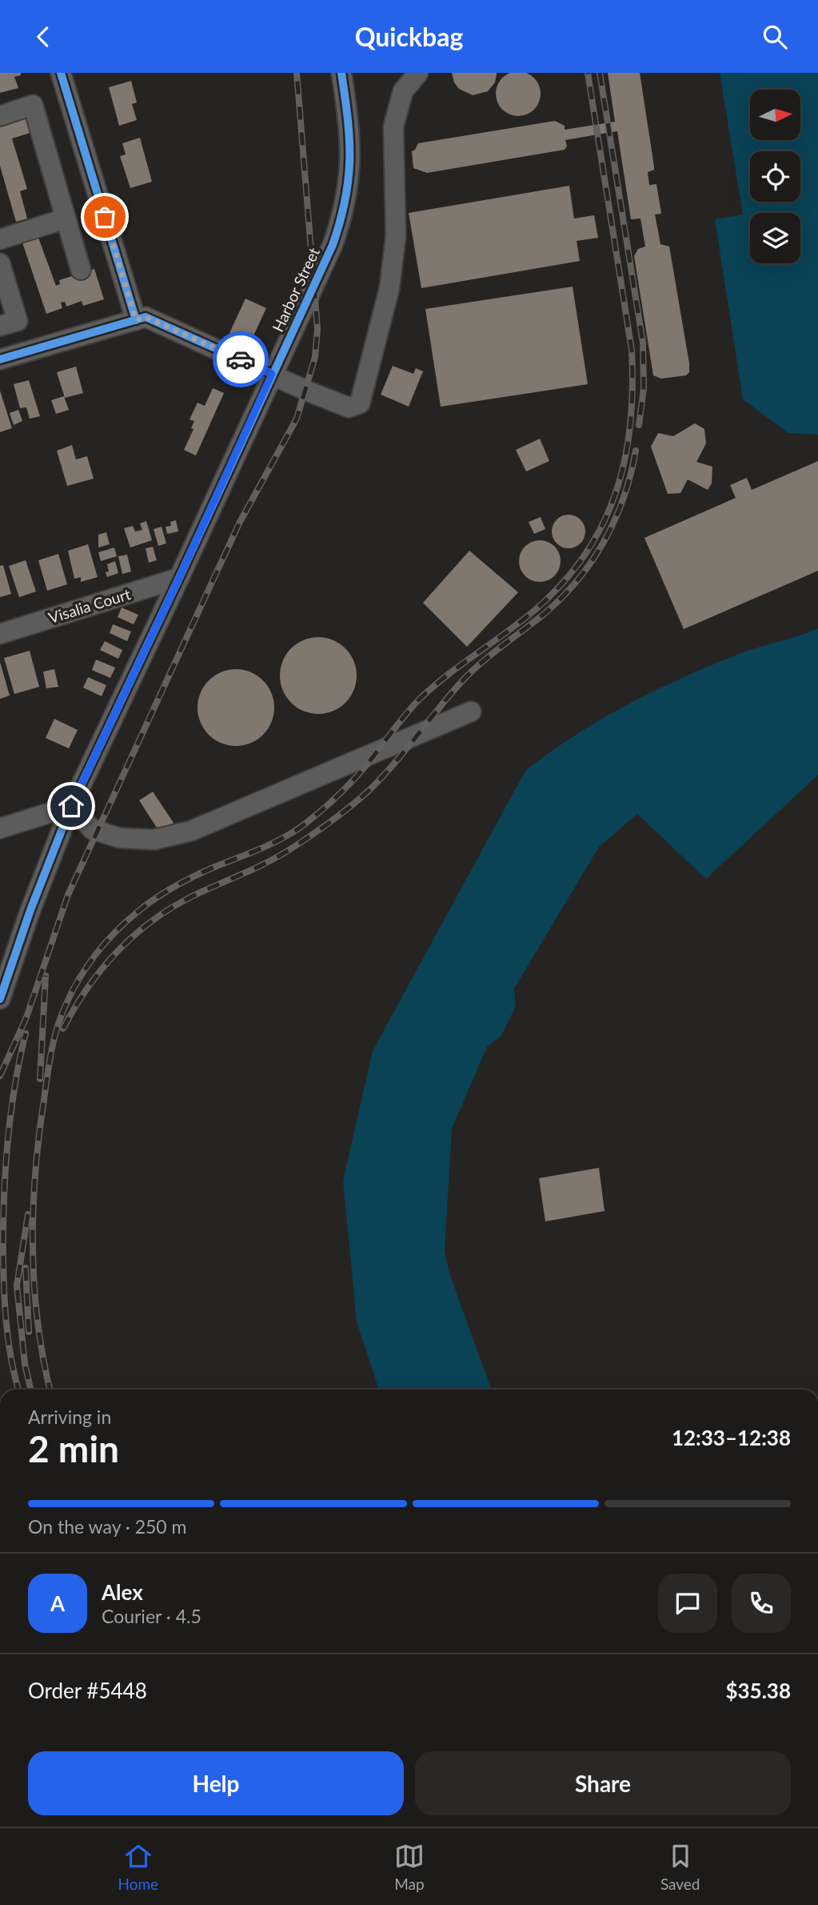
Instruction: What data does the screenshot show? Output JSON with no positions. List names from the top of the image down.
{
  "streets": {
    "street": ["Harbor Street", "Visalia Court"]
  },
  "crossings": [
    ["Harbor Street", "Visalia Court"]
  ],
  "north": "right",
  "page": {
    "header": "Quickbag",
    "heading": ["2 min", "Arriving in", "12:33–12:38"],
    "panel": [
      "Alex",
      "Courier · 4.5",
      "Order #5448",
      "$35.38"
    ],
    "bar": "On the way · 250 m",
    "round": "A",
    "buttons": ["Help", "Share"],
    "tabs": ["Home", "Map", "Saved"]
  }
}
